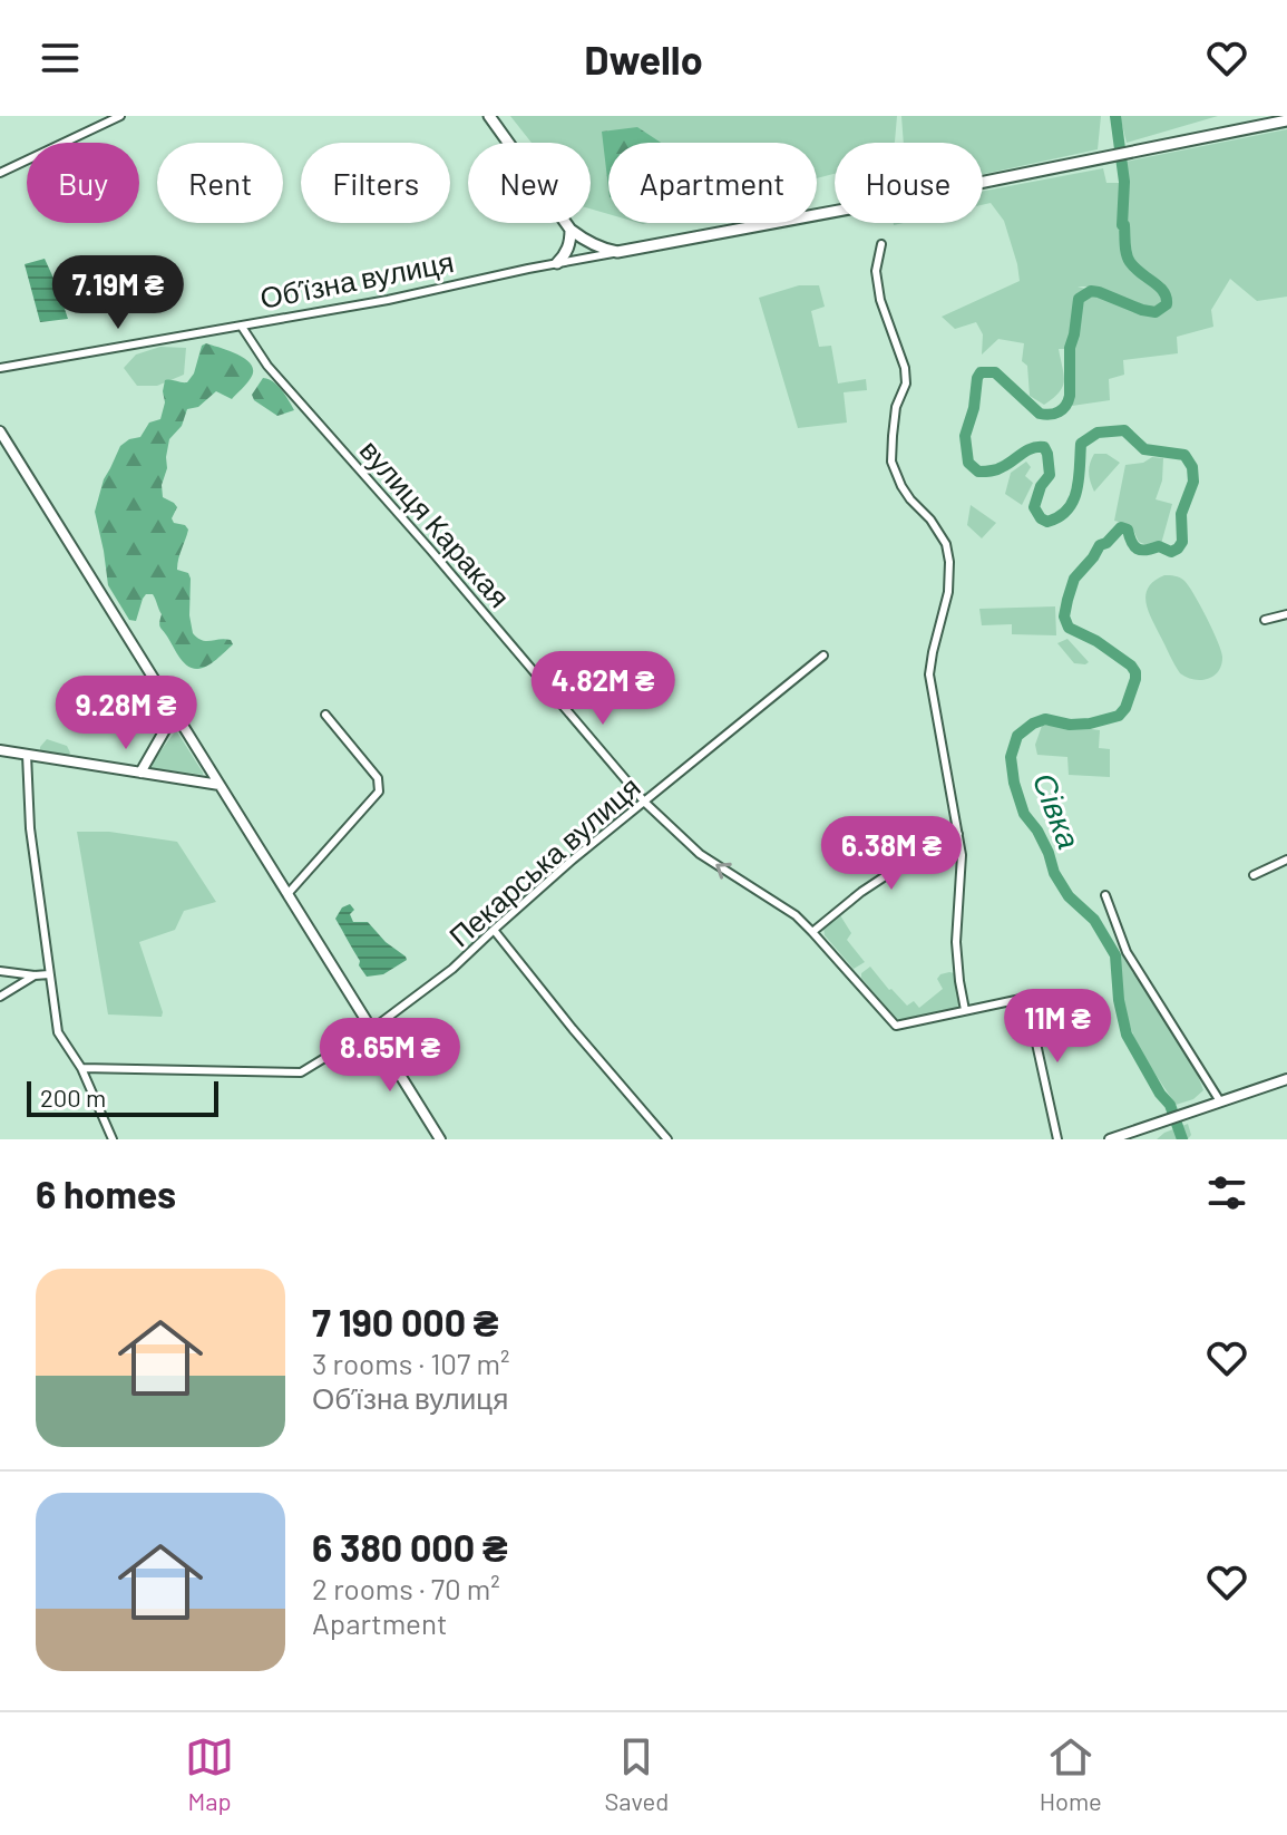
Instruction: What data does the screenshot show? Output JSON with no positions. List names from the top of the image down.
{
  "streets": {
    "main road": ["Обʼїзна вулиця"],
    "street": ["вулиця Каракая", "Пекарська вулиця"]
  },
  "crossings": [
    ["Обʼїзна вулиця", "вулиця Каракая"],
    ["вулиця Каракая", "Пекарська вулиця"]
  ],
  "water": ["Сівка"],
  "scale_bar": "200 m",
  "page": {
    "header": "Dwello",
    "chip": [
      "Buy",
      "Rent",
      "Filters",
      "New",
      "Apartment",
      "House"
    ],
    "price": [
      "7.19M ₴",
      "4.82M ₴",
      "9.28M ₴",
      "6.38M ₴",
      "11M ₴",
      "8.65M ₴"
    ],
    "scale": "200 m",
    "heading": "6 homes",
    "list": [
      {
        "name": "7 190 000 ₴",
        "note": "3 rooms · 107 m² · Обʼїзна вулиця"
      },
      {
        "name": "6 380 000 ₴",
        "note": "2 rooms · 70 m² · Apartment"
      }
    ],
    "tabs": ["Map", "Saved", "Home"]
  }
}
